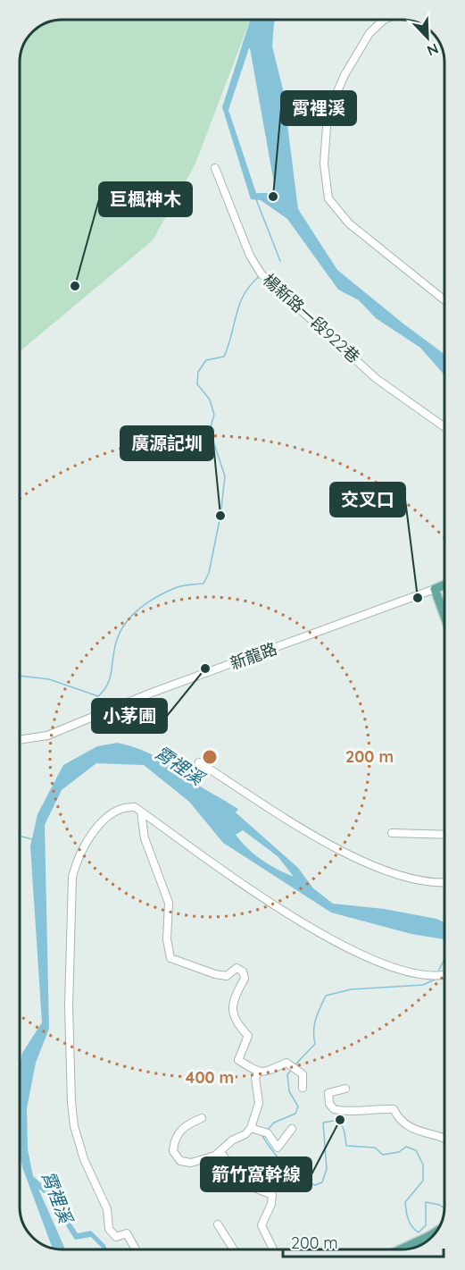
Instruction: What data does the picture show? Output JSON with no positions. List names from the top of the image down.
{
  "streets": {
    "street": ["楊新路一段922巷", "新龍路"]
  },
  "water": ["霄裡溪"],
  "places": [
    "霄裡溪",
    "巨楓神木",
    "廣源記圳",
    "交叉口",
    "小茅圃",
    "箭竹窩幹線"
  ],
  "scale_bar": "200 m",
  "north": "bottom right",
  "rings": ["200 m", "400 m"]
}
